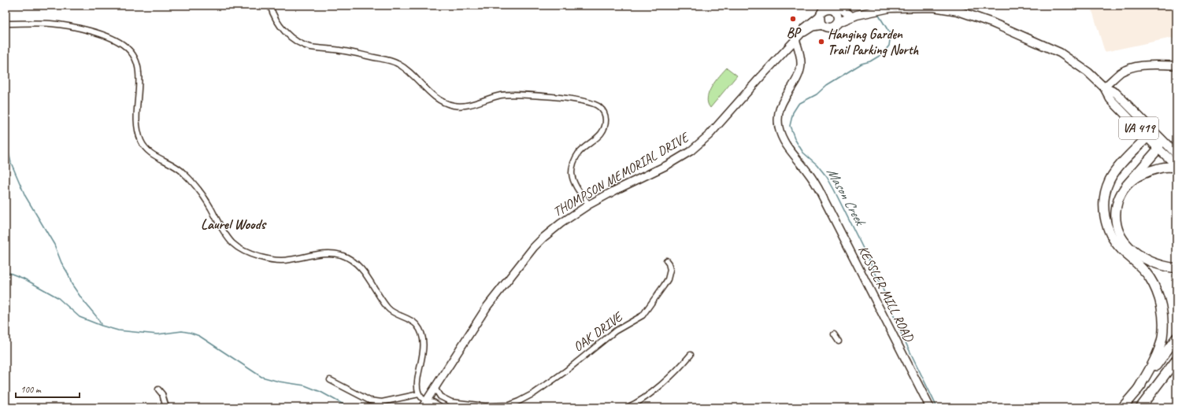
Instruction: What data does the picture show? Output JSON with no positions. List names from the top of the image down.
{
  "streets": {
    "main road": ["VA 419", "THOMPSON MEMORIAL DRIVE", "KESSLER MILL ROAD"],
    "street": ["OAK DRIVE"]
  },
  "crossings": [
    ["VA 419", "THOMPSON MEMORIAL DRIVE"],
    ["THOMPSON MEMORIAL DRIVE", "KESSLER MILL ROAD"],
    ["THOMPSON MEMORIAL DRIVE", "OAK DRIVE"]
  ],
  "districts": ["Laurel Woods"],
  "water": ["Mason Creek"],
  "places": ["BP", "Hanging Garden Trail Parking North"],
  "scale_bar": "100 m"
}
